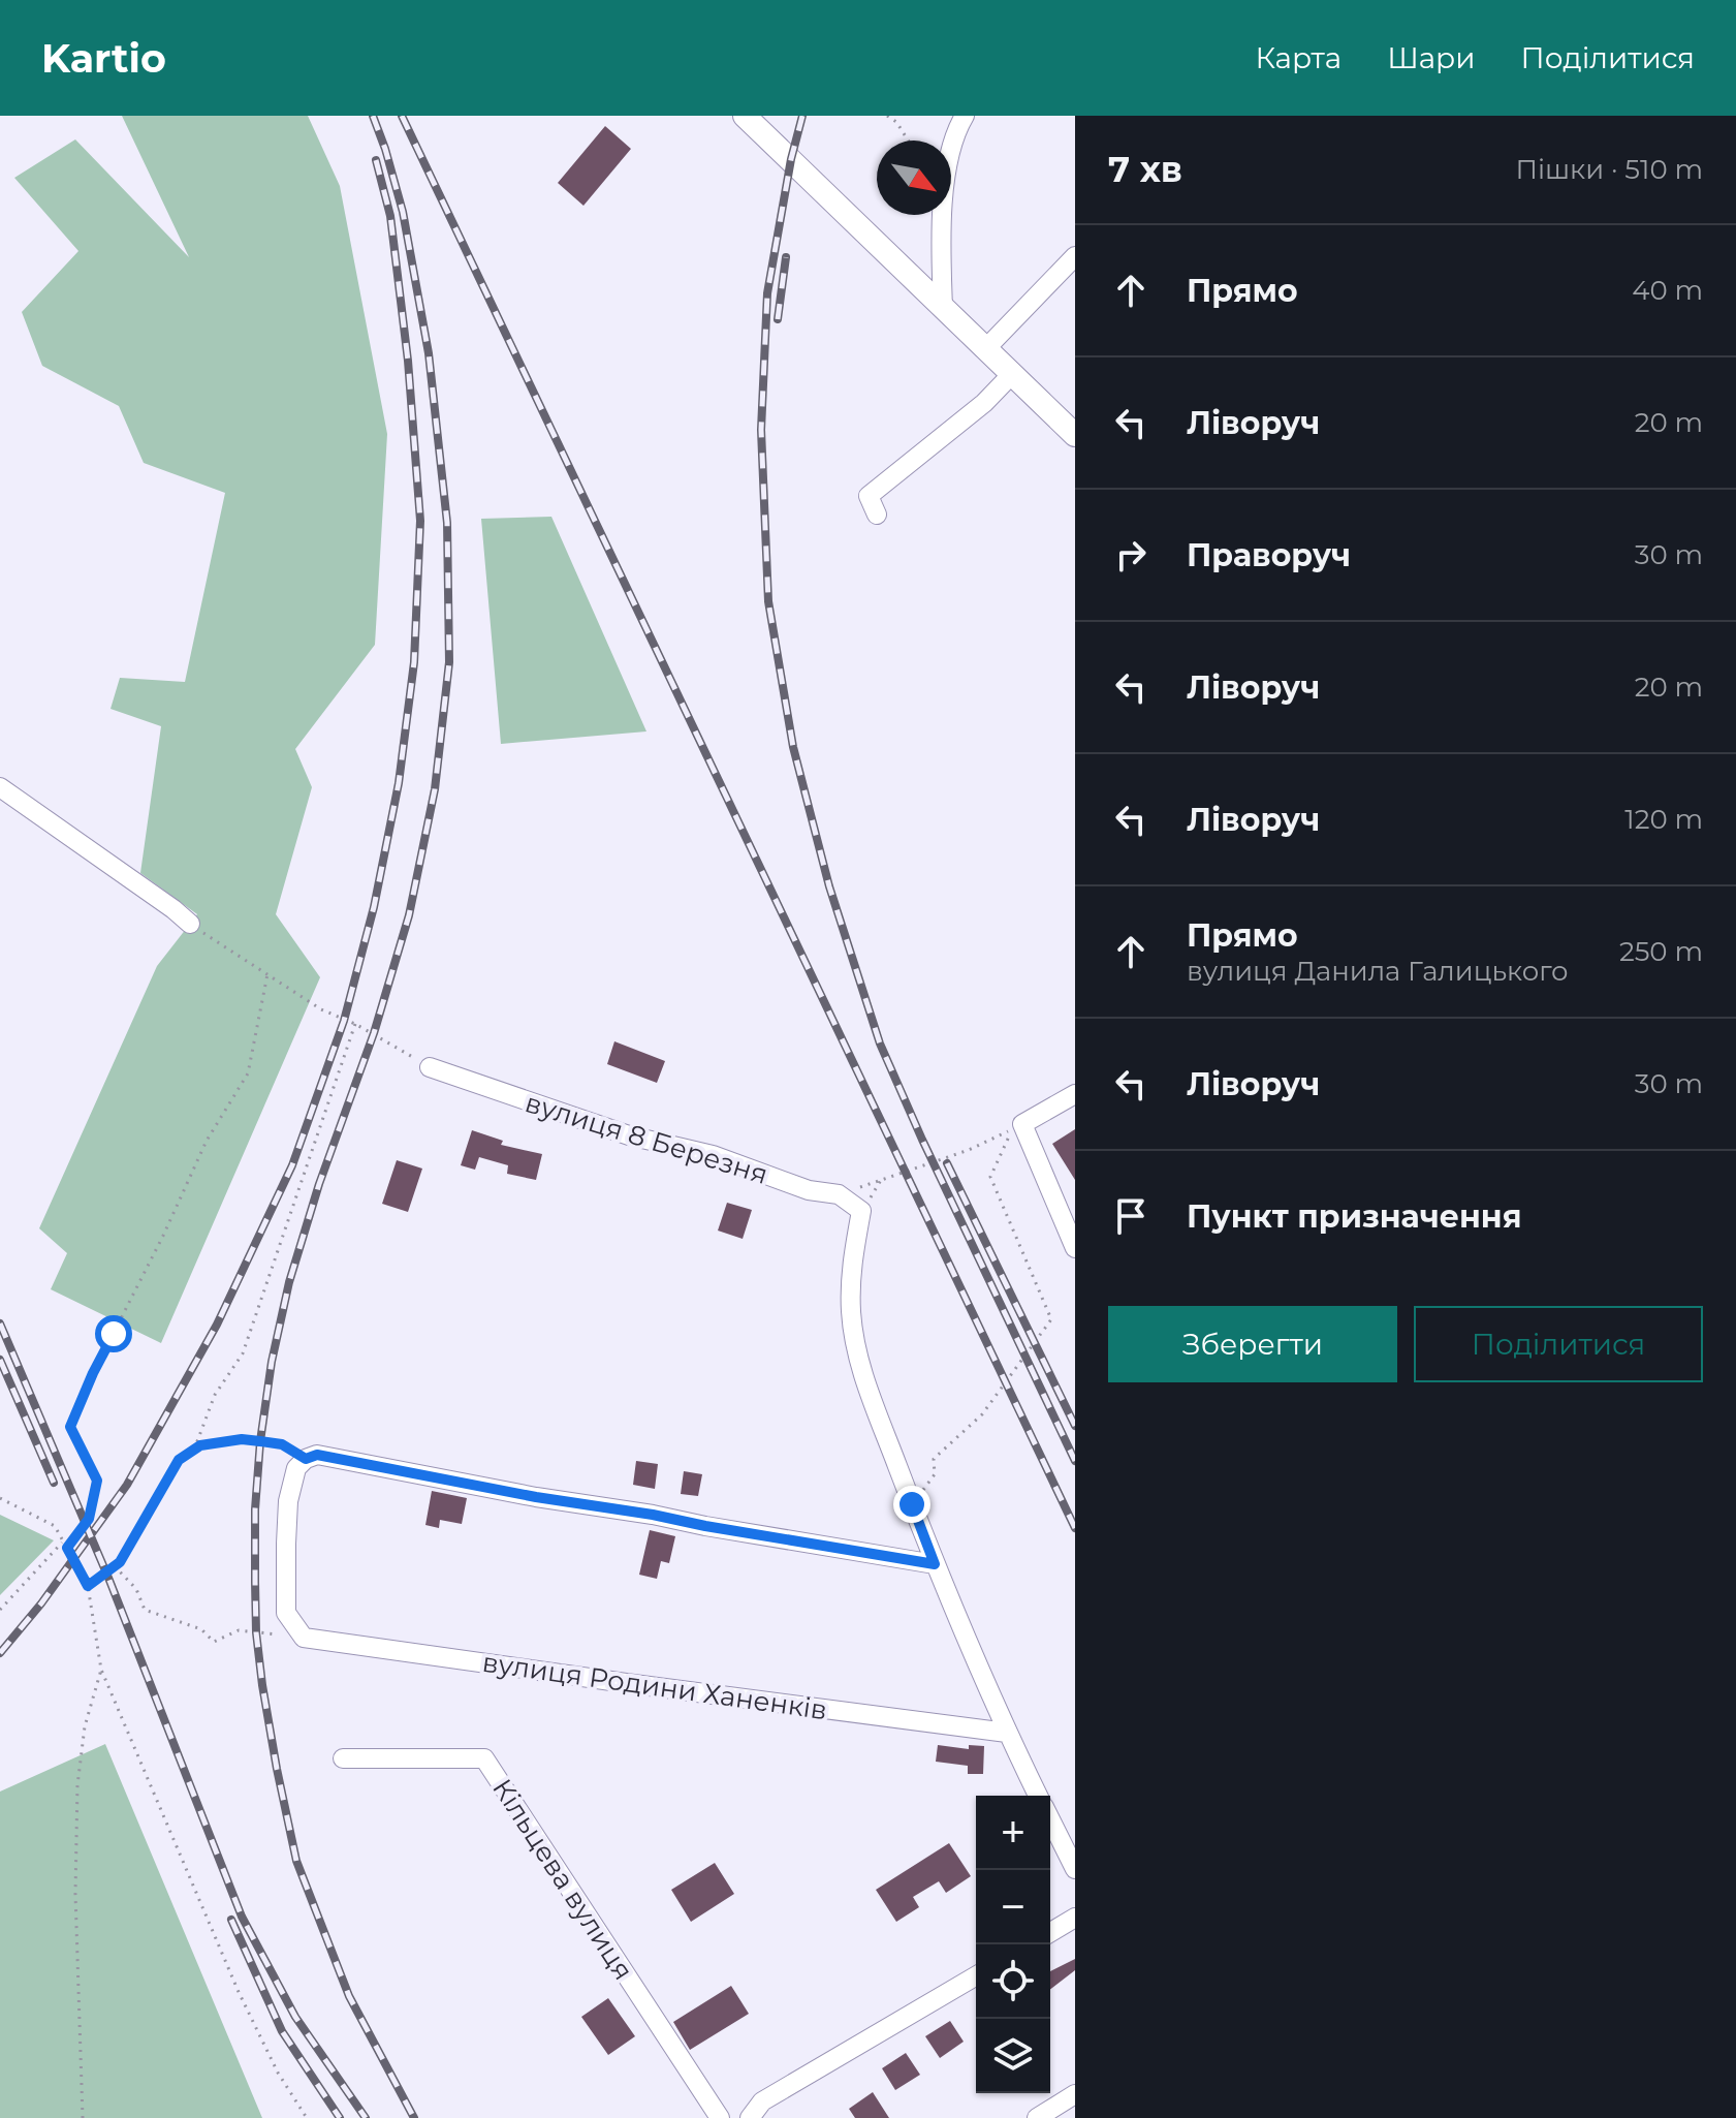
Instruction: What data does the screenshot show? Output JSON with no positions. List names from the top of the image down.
{
  "streets": {
    "street": ["вулиця 8 Березня", "вулиця Родини Ханенків", "Кільцева вулиця"]
  },
  "north": "bottom right",
  "page": {
    "header": "Kartio",
    "nav": ["Карта", "Шари", "Поділитися"],
    "heading": ["7 хв", "Пішки · 510 m"],
    "list": [
      ["Прямо", "40 m"],
      ["Ліворуч", "20 m"],
      ["Праворуч", "30 m"],
      ["Ліворуч", "20 m"],
      ["Ліворуч", "120 m"],
      ["Прямо", "вулиця Данила Галицького", "250 m"],
      ["Ліворуч", "30 m"],
      "Пункт призначення"
    ],
    "buttons": ["Зберегти", "Поділитися"],
    "map_buttons": ["+", "−"]
  }
}
